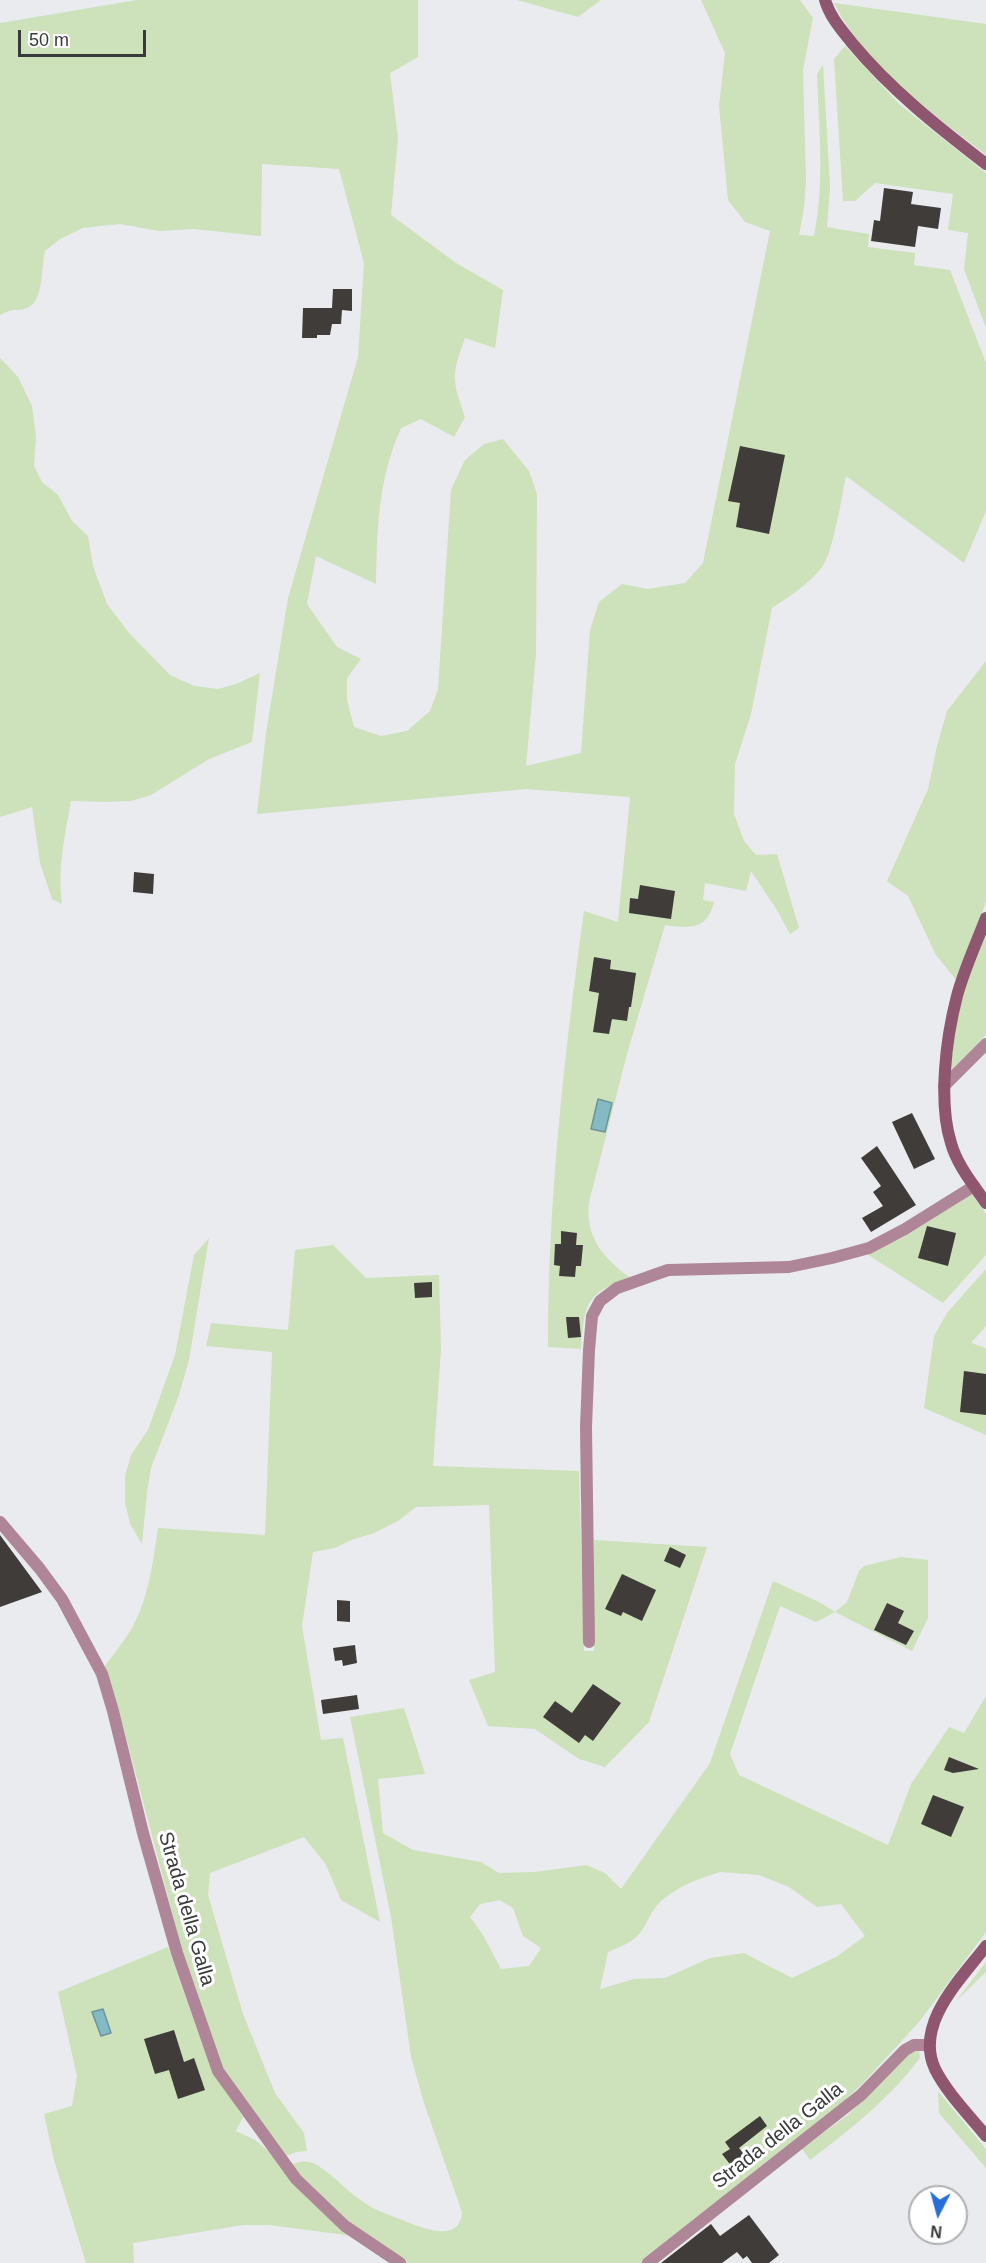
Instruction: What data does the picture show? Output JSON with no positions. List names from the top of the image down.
{
  "streets": {
    "street": ["Strada della Galla"]
  },
  "scale_bar": "50 m",
  "north": "bottom"
}
